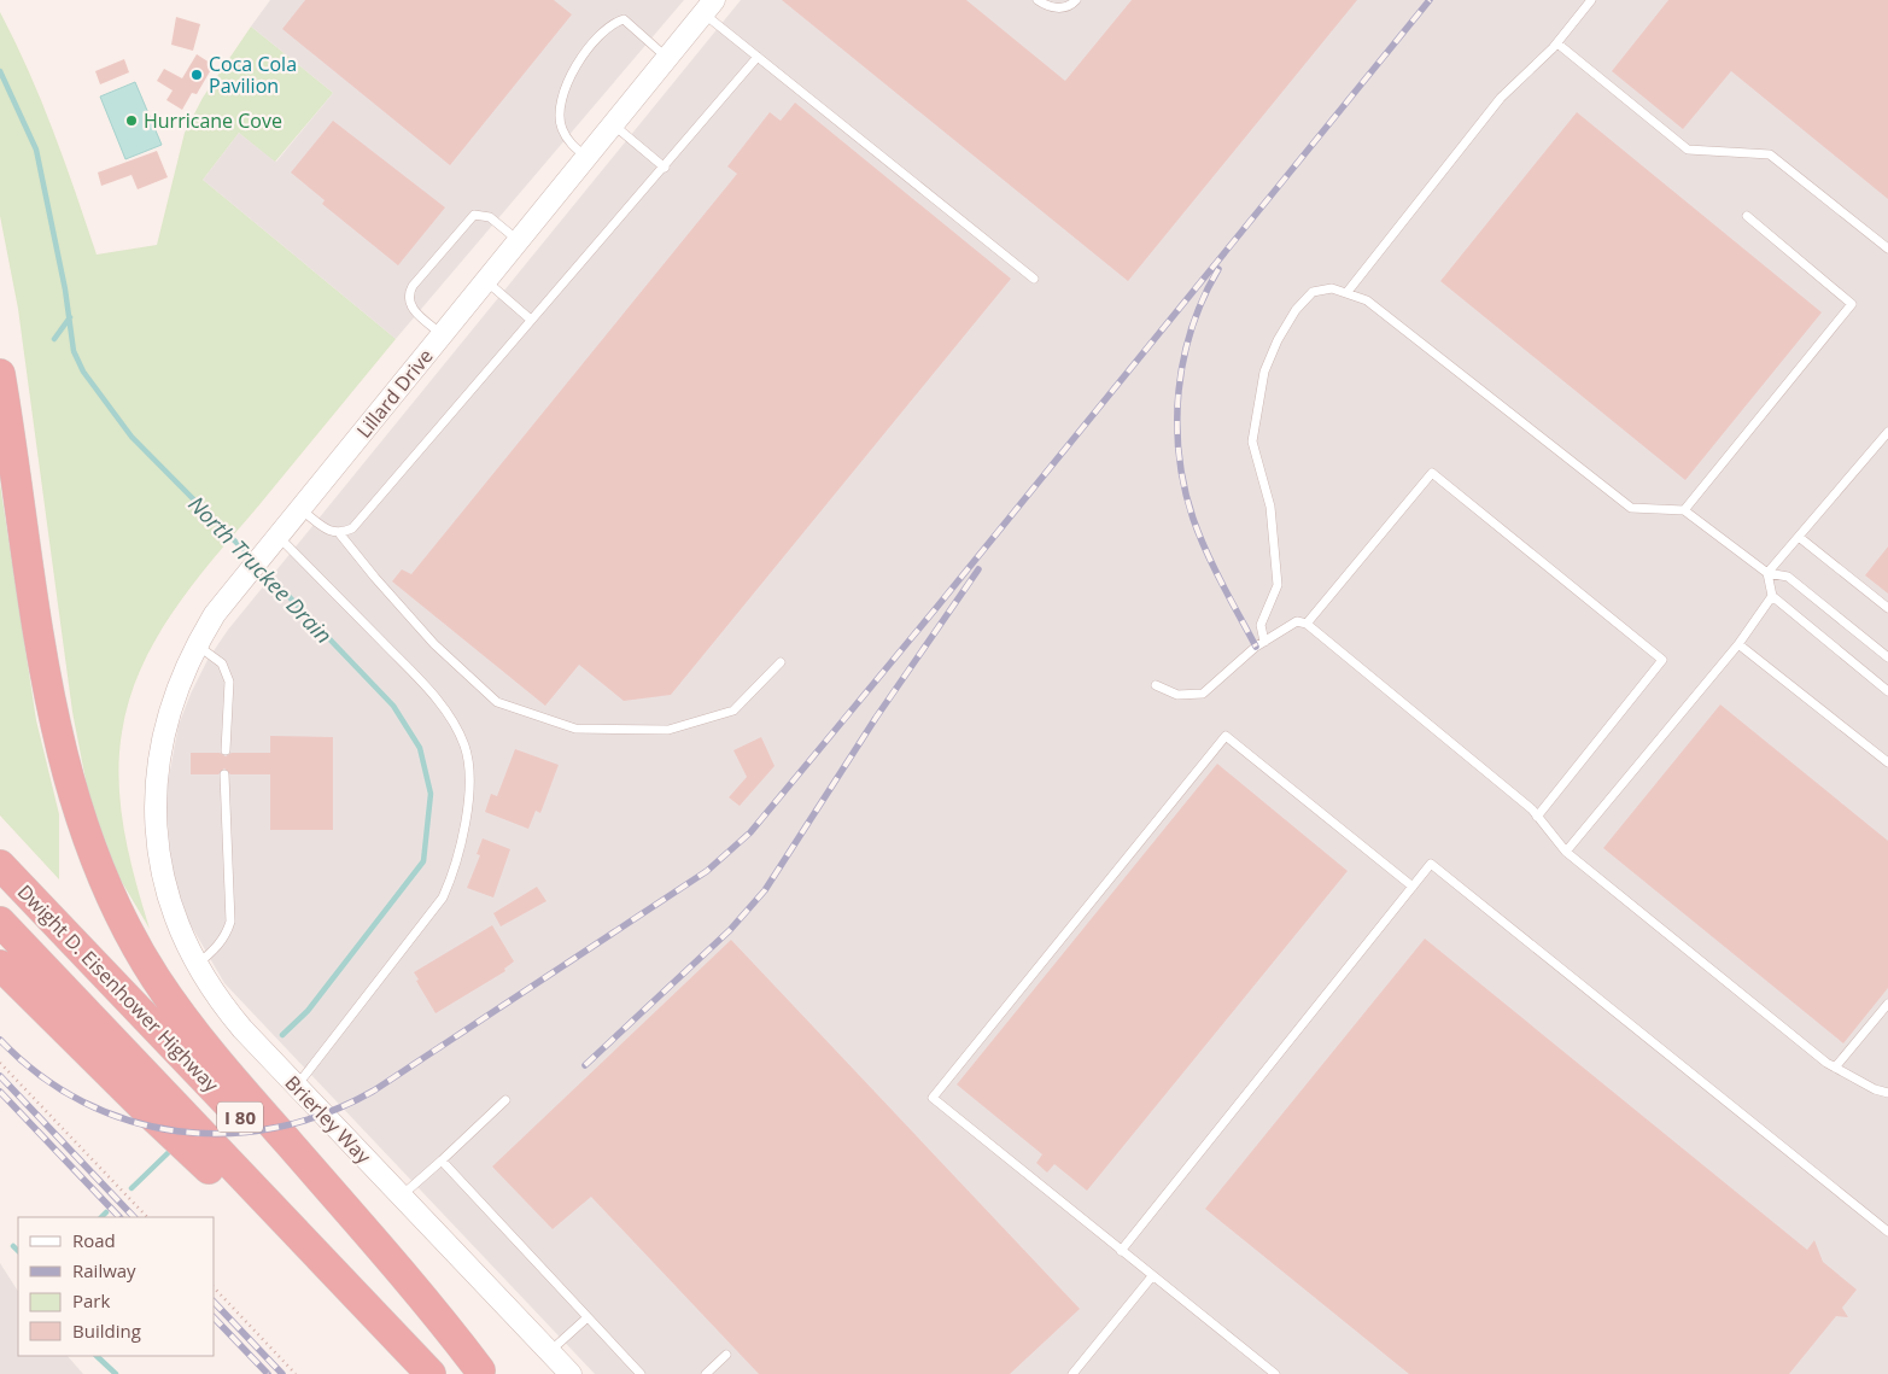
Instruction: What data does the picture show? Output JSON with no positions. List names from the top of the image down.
{
  "streets": {
    "highway": ["Dwight D. Eisenhower Highway", "I 80"],
    "street": ["Lillard Drive", "Brierley Way"]
  },
  "crossings": [
    ["Lillard Drive", "Brierley Way"]
  ],
  "water": ["North Truckee Drain"],
  "places": ["Coca Cola Pavilion", "Hurricane Cove"],
  "legend": [
    "Road",
    "Railway",
    "Park",
    "Building"
  ]
}
